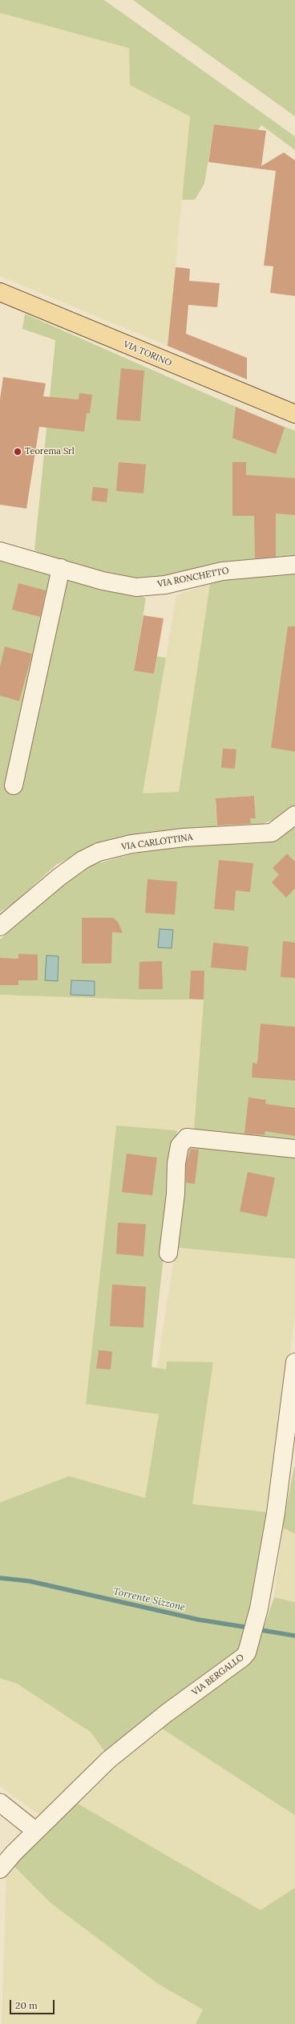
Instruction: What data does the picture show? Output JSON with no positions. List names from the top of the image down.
{
  "streets": {
    "main road": ["VIA TORINO"],
    "street": ["VIA RONCHETTO", "VIA CARLOTTINA", "VIA BERGALLO"]
  },
  "water": ["Torrente Sizzone"],
  "places": ["Teorema Srl"],
  "scale_bar": "20 m"
}
